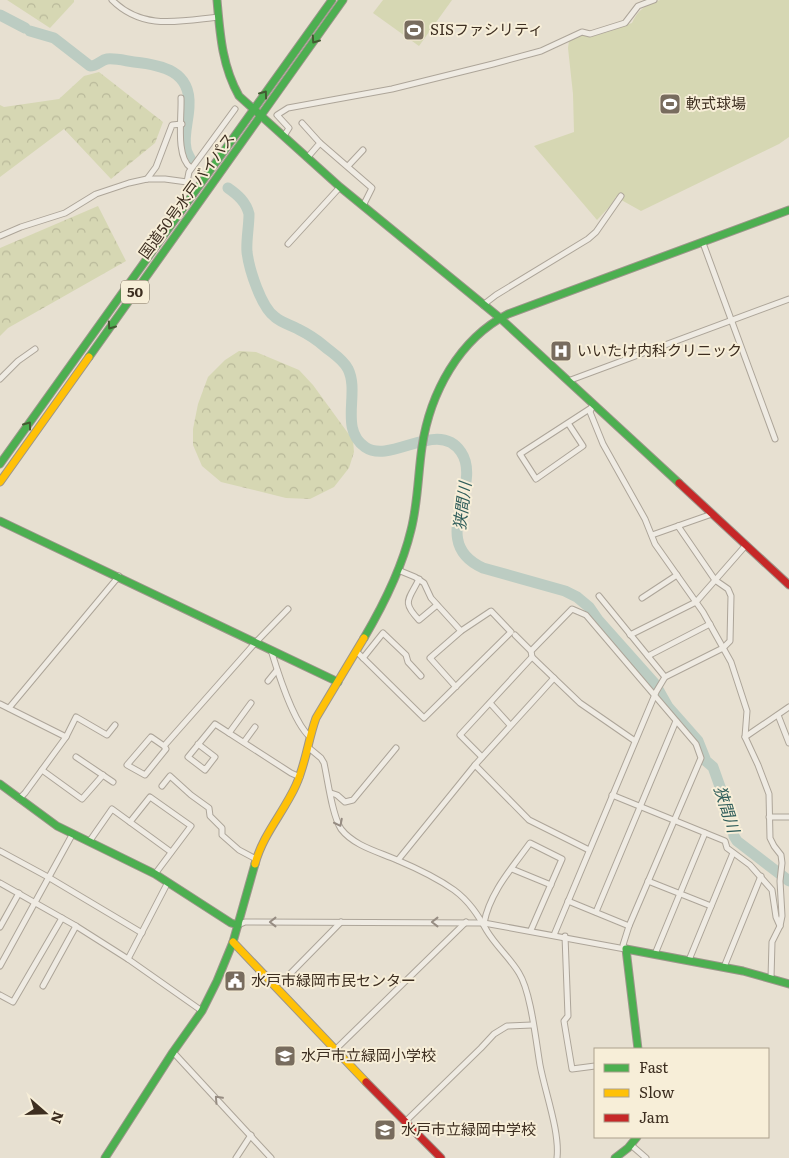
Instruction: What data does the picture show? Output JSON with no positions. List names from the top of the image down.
{
  "streets": {
    "main road": ["国道50号水戸バイパス", "50"]
  },
  "water": ["狭間川"],
  "places": {
    "sports": ["SISファシリティ", "軟式球場"],
    "hospital": ["いいたけ内科クリニック"],
    "public building": ["水戸市緑岡市民センター"],
    "school or university": ["水戸市立緑岡小学校", "水戸市立緑岡中学校"]
  },
  "legend": ["Fast", "Slow", "Jam"],
  "north": "right"
}
